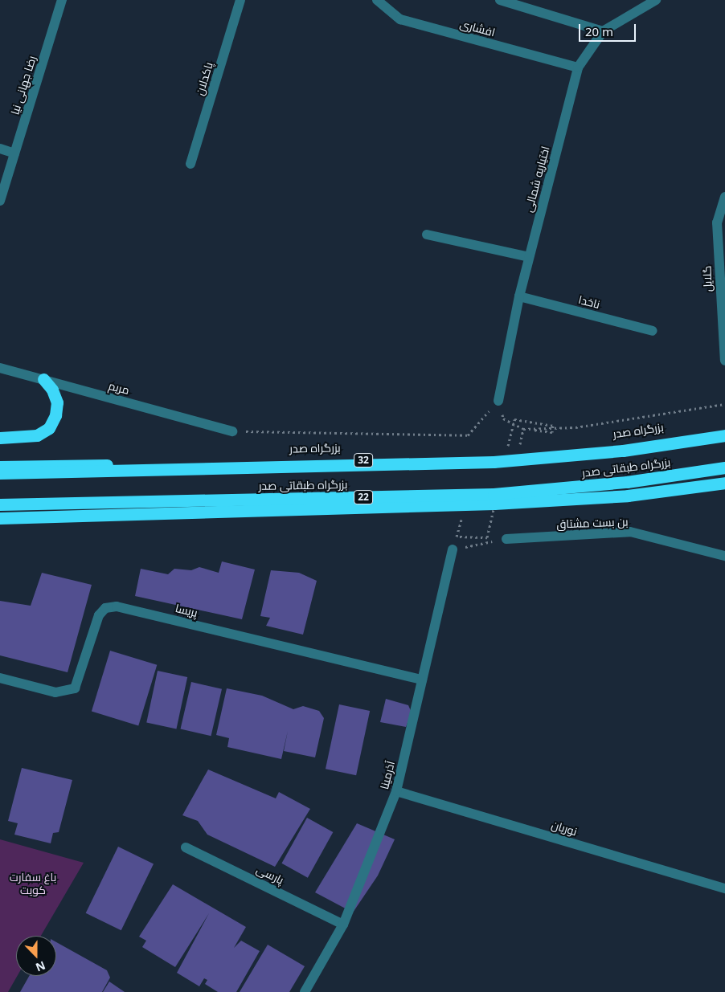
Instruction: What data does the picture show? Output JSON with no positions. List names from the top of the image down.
{
  "streets": {
    "highway": [
      "بزرگراه صدر",
      "32",
      "بزرگراه طبقاتی صدر",
      "22"
    ],
    "street": [
      "افشاری",
      "پاکدلان",
      "رضا جهانی نیا",
      "اختیاریه شمالی",
      "گلایل",
      "ناخدا",
      "مریم",
      "بن بست مشتاق",
      "پریسا",
      "آذرمینا",
      "نوریان",
      "پارسی"
    ]
  },
  "crossings": [
    ["افشاری", "اختیاریه شمالی"],
    ["اختیاریه شمالی", "ناخدا"],
    ["پریسا", "آذرمینا"],
    ["آذرمینا", "نوریان"],
    ["آذرمینا", "پارسی"]
  ],
  "parks": ["باغ سفارت کویت"],
  "scale_bar": "20 m",
  "north": "bottom"
}
